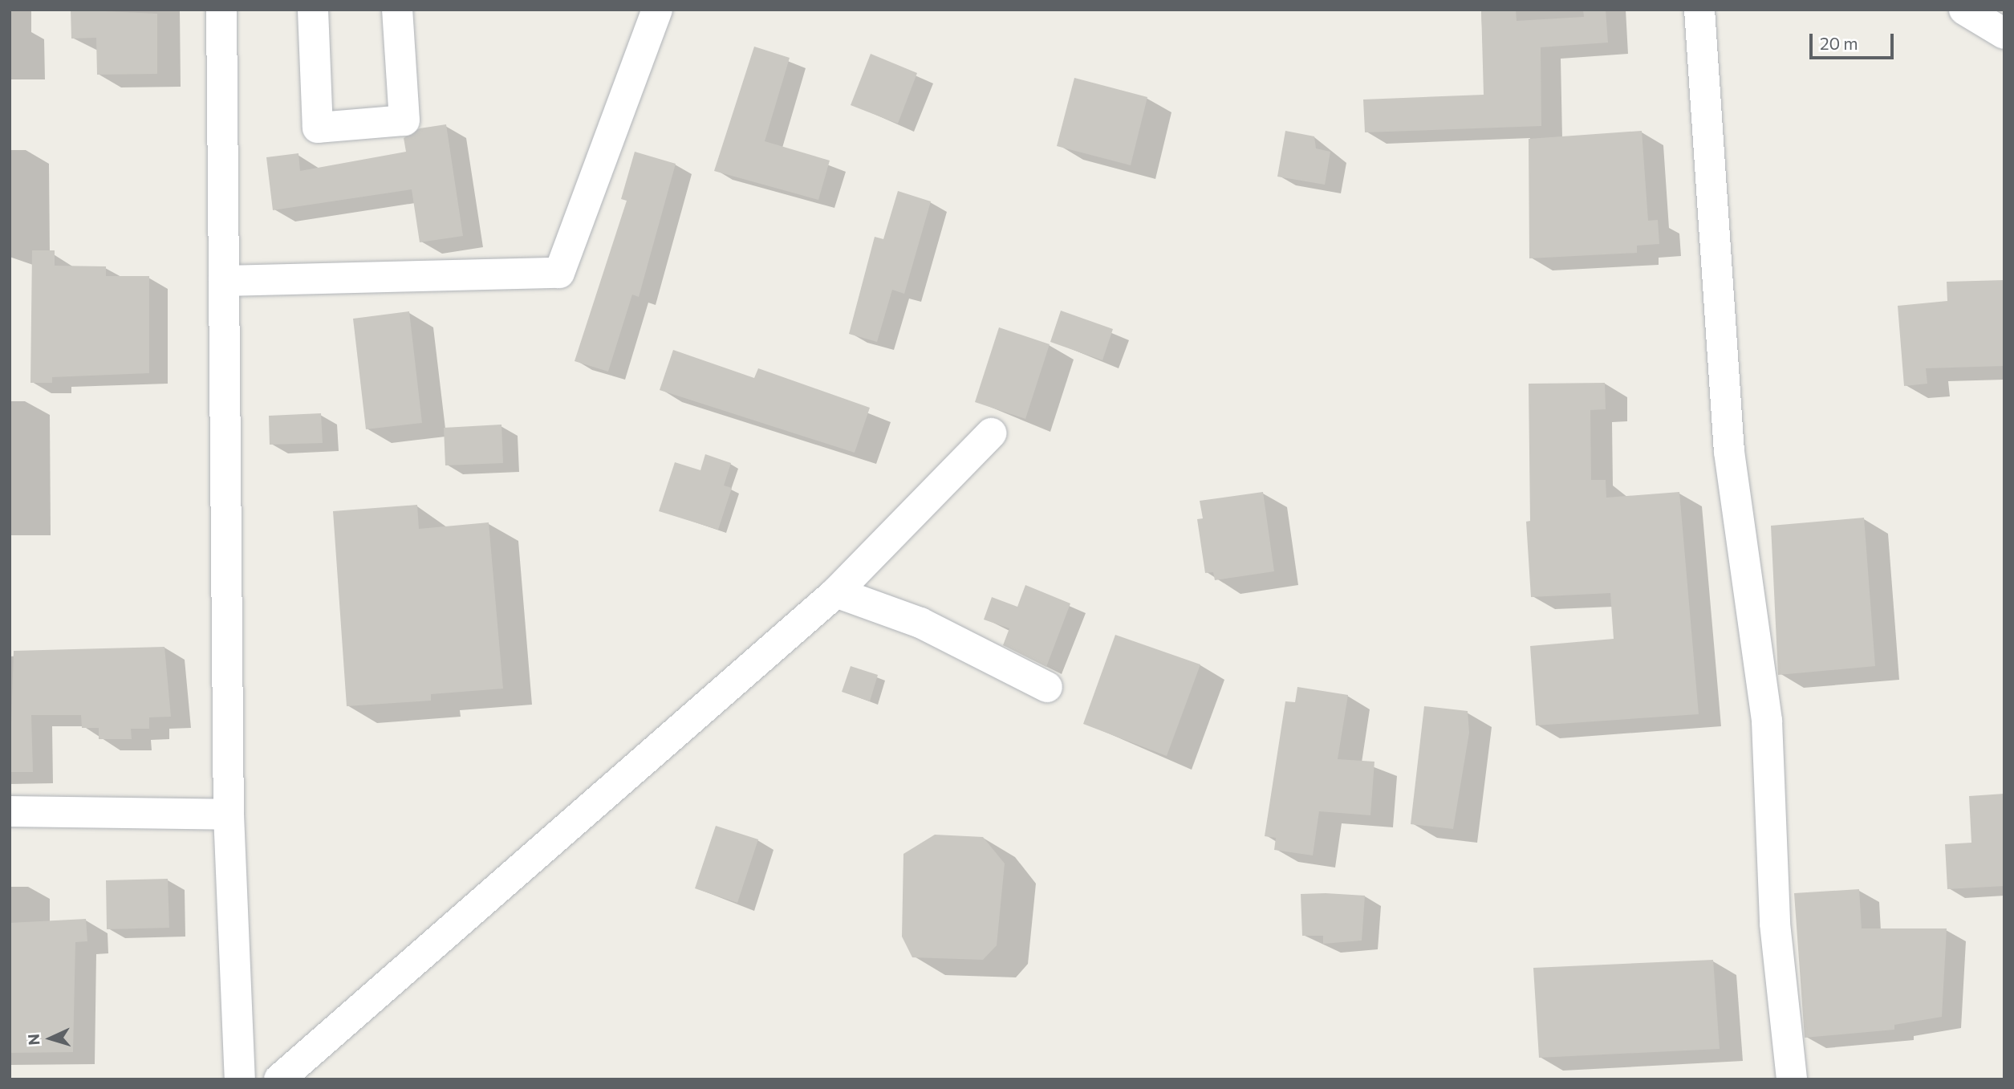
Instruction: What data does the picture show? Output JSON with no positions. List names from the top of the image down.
{
  "scale_bar": "20 m",
  "north": "left"
}
